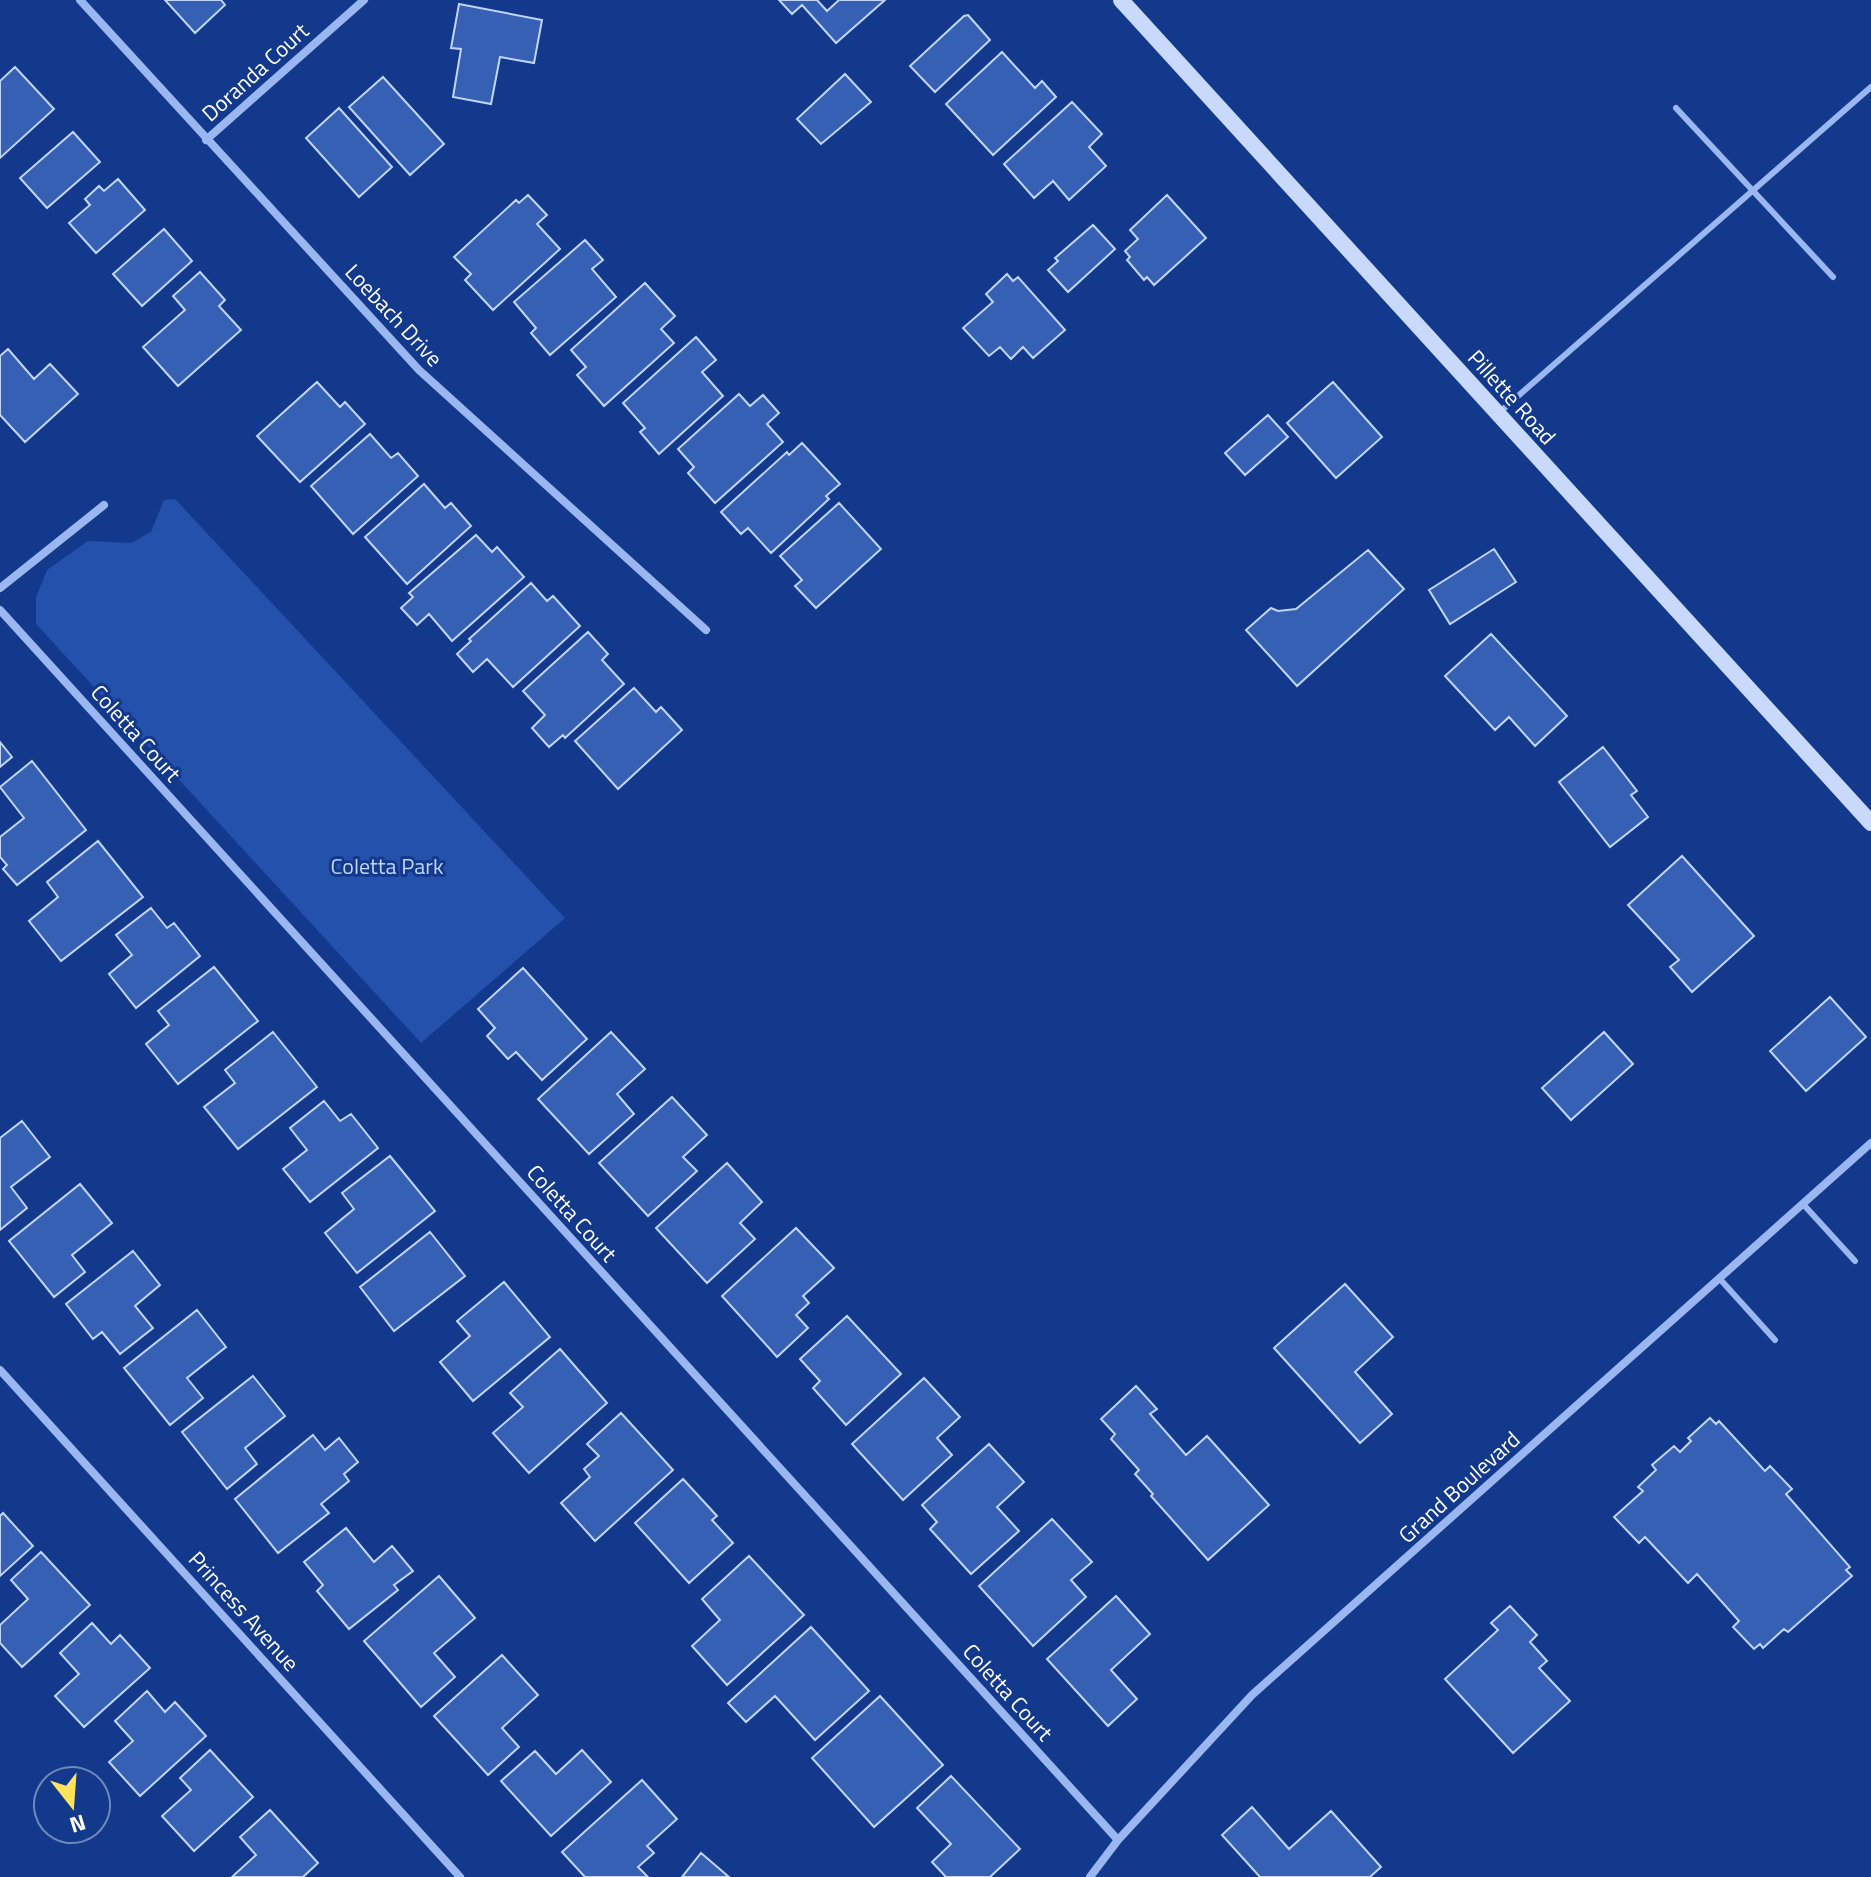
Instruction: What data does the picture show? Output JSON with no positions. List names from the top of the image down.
{
  "streets": {
    "street": [
      "Doranda Court",
      "Loebach Drive",
      "Pillette Road",
      "Coletta Court",
      "Grand Boulevard",
      "Princess Avenue"
    ]
  },
  "crossings": [
    ["Doranda Court", "Loebach Drive"],
    ["Coletta Court", "Grand Boulevard"]
  ],
  "parks": ["Coletta Park"],
  "north": "bottom"
}
